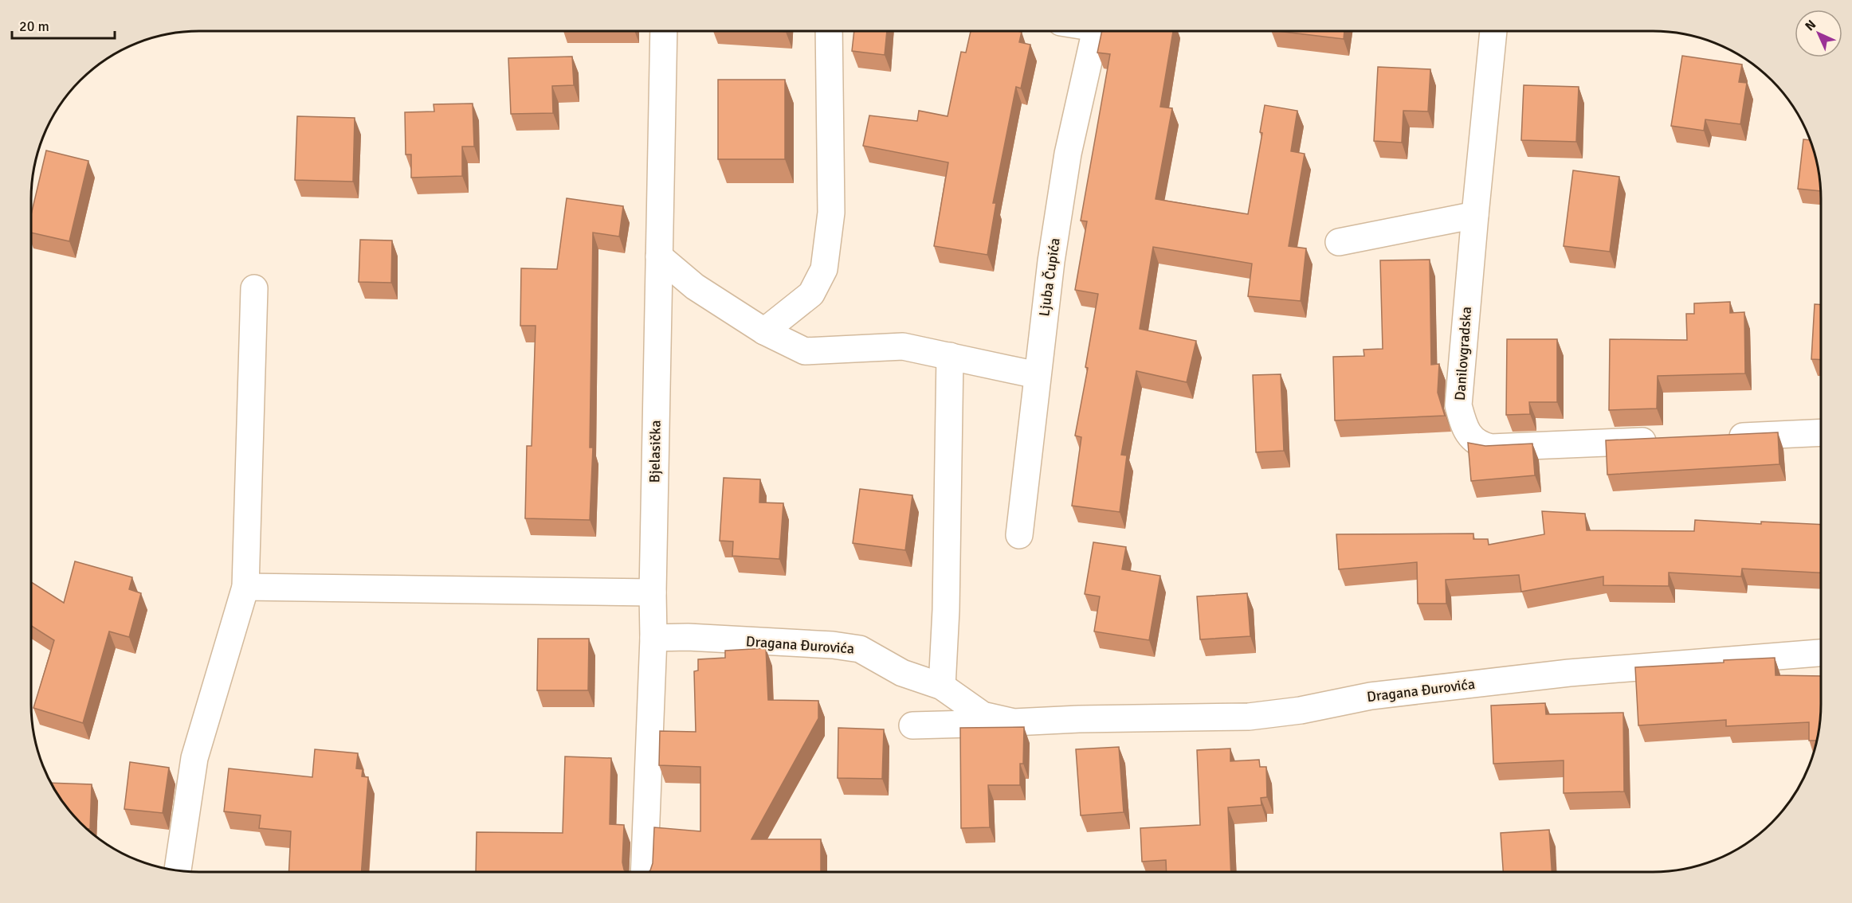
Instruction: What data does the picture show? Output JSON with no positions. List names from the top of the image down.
{
  "streets": {
    "street": [
      "Ljuba Čupića",
      "Danilovgradska",
      "Bjelasička",
      "Dragana Đurovića"
    ]
  },
  "crossings": [
    ["Bjelasička", "Dragana Đurovića"]
  ],
  "scale_bar": "20 m",
  "north": "top left"
}
